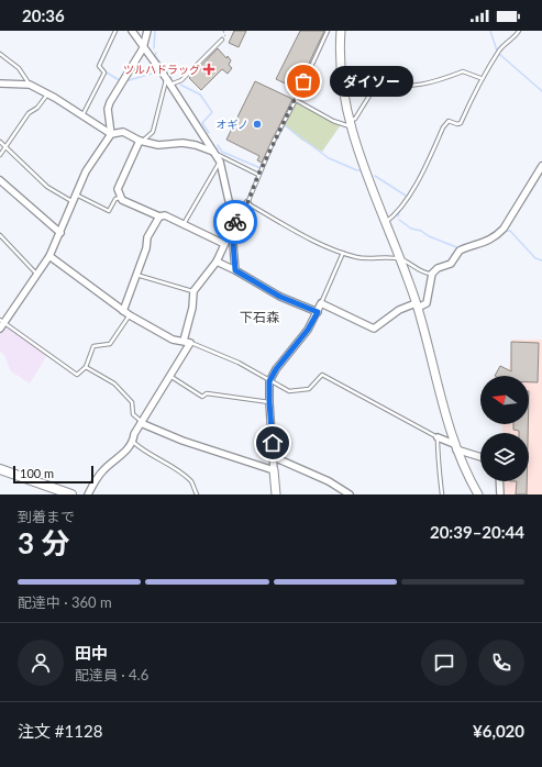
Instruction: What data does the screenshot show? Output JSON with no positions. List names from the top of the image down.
{
  "districts": ["下石森"],
  "places": {
    "health": ["ツルハドラッグ"],
    "other": ["ダイソー", "オギノ"]
  },
  "scale_bar": "100 m",
  "north": "left",
  "page": {
    "status": "20:36",
    "bubble": "ダイソー",
    "scale": "100 m",
    "heading": ["3 分", "到着まで", "20:39–20:44"],
    "panel": [
      "田中",
      "配達員 · 4.6",
      "注文 #1128",
      "¥6,020"
    ],
    "bar": "配達中 · 360 m"
  }
}
